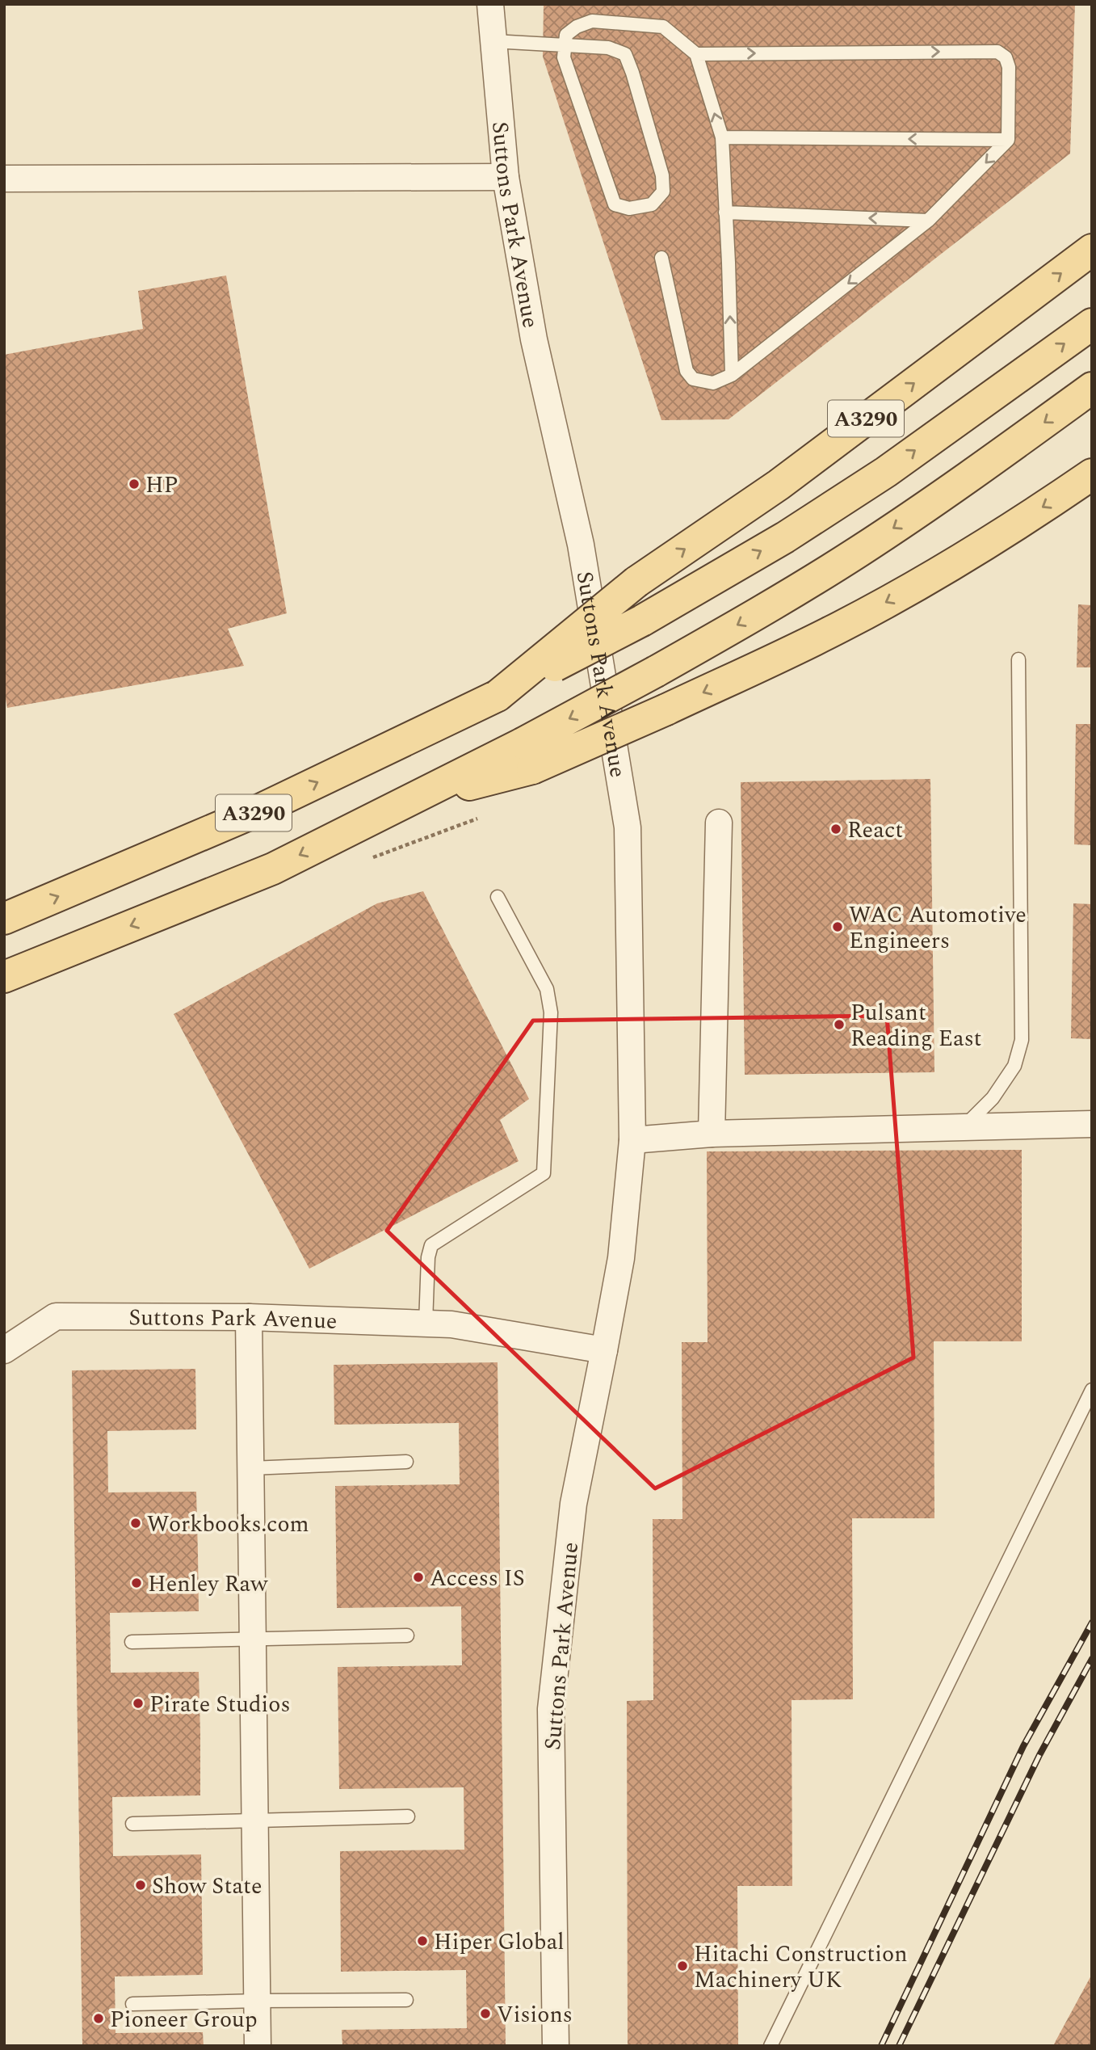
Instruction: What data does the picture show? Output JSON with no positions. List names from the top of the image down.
{
  "streets": {
    "main road": ["A3290"],
    "street": ["Suttons Park Avenue"]
  },
  "places": [
    "HP",
    "React",
    "WAC Automotive Engineers",
    "Pulsant Reading East",
    "Workbooks.com",
    "Access IS",
    "Henley Raw",
    "Pirate Studios",
    "Show State",
    "Hiper Global",
    "Hitachi Construction Machinery UK",
    "Visions",
    "Pioneer Group"
  ]
}
